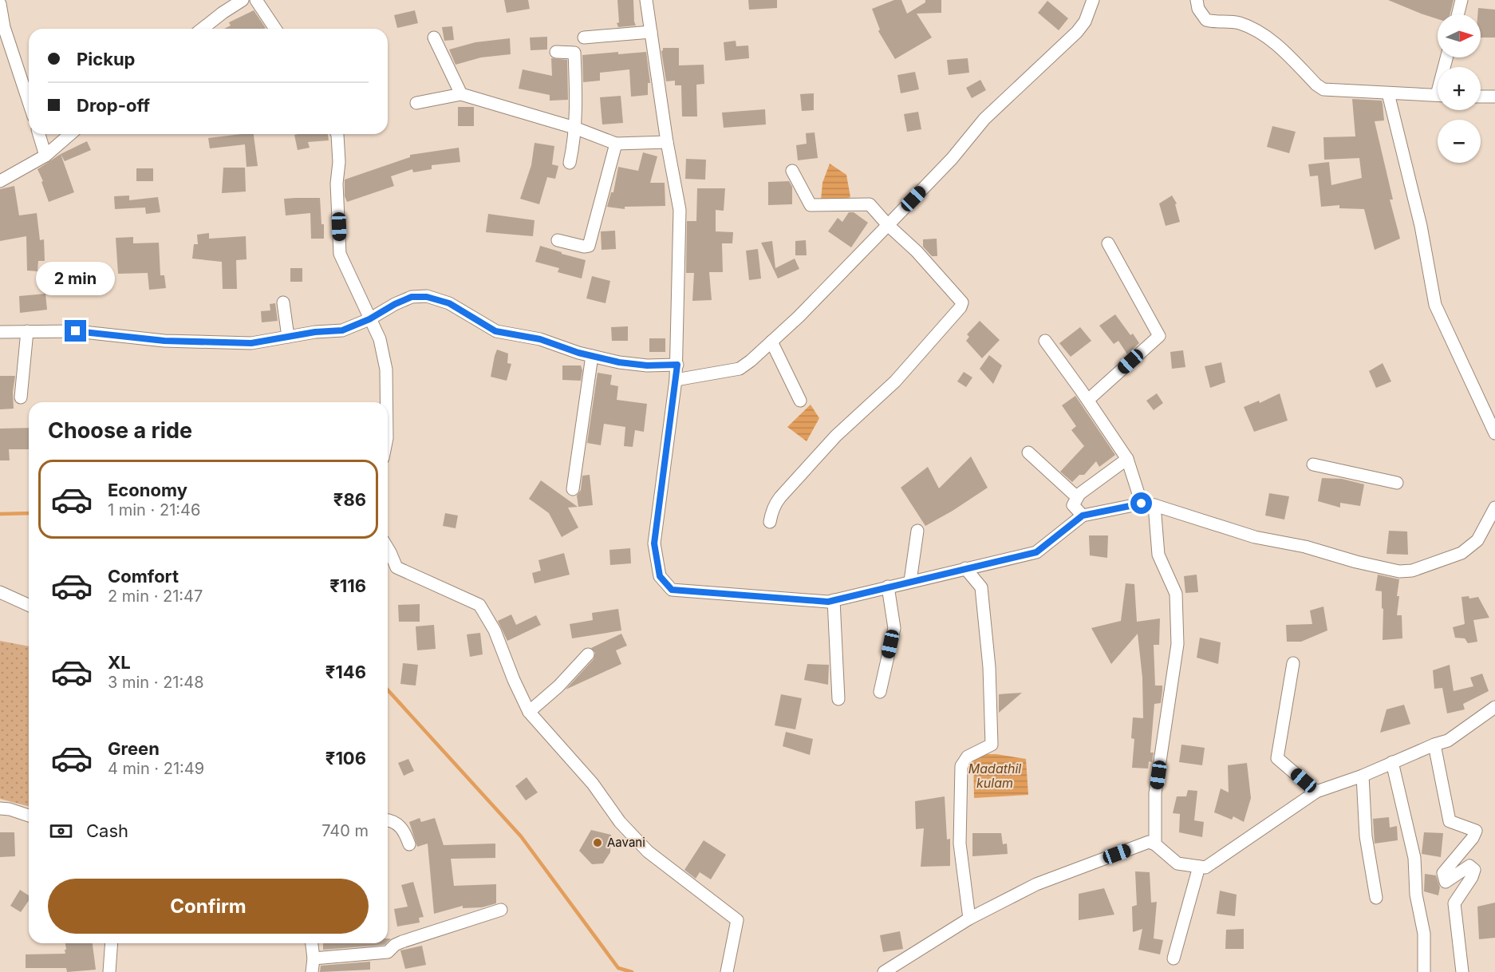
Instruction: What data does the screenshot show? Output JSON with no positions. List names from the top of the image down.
{
  "water": ["Madathil kulam"],
  "places": ["Aavani"],
  "north": "right",
  "page": {
    "map_buttons": ["+", "−"],
    "banner": ["Pickup", "Drop-off"],
    "bubble": "2 min",
    "heading": "Choose a ride",
    "list": [
      {
        "name": "Economy",
        "note": "1 min · 21:46",
        "value": "₹86"
      },
      {
        "name": "Comfort",
        "note": "2 min · 21:47",
        "value": "₹116"
      },
      {
        "name": "XL",
        "note": "3 min · 21:48",
        "value": "₹146"
      },
      {
        "name": "Green",
        "note": "4 min · 21:49",
        "value": "₹106"
      }
    ],
    "pay": ["Cash", "740 m"],
    "buttons": "Confirm"
  }
}
